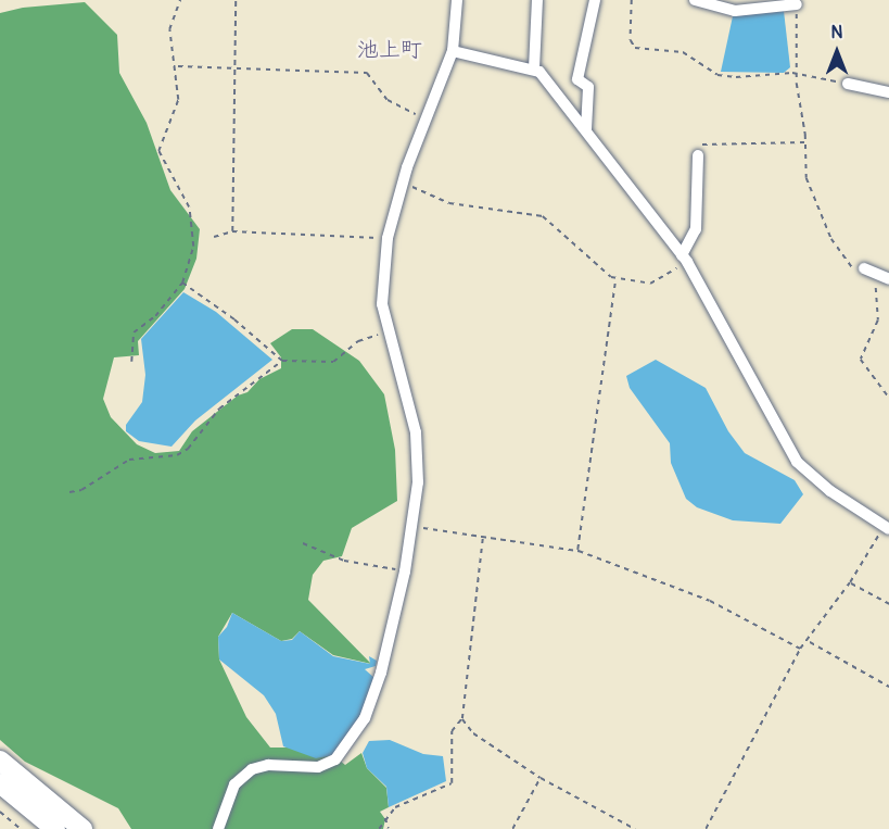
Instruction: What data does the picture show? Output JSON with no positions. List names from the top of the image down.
{
  "districts": ["池上町"],
  "north": "top"
}
